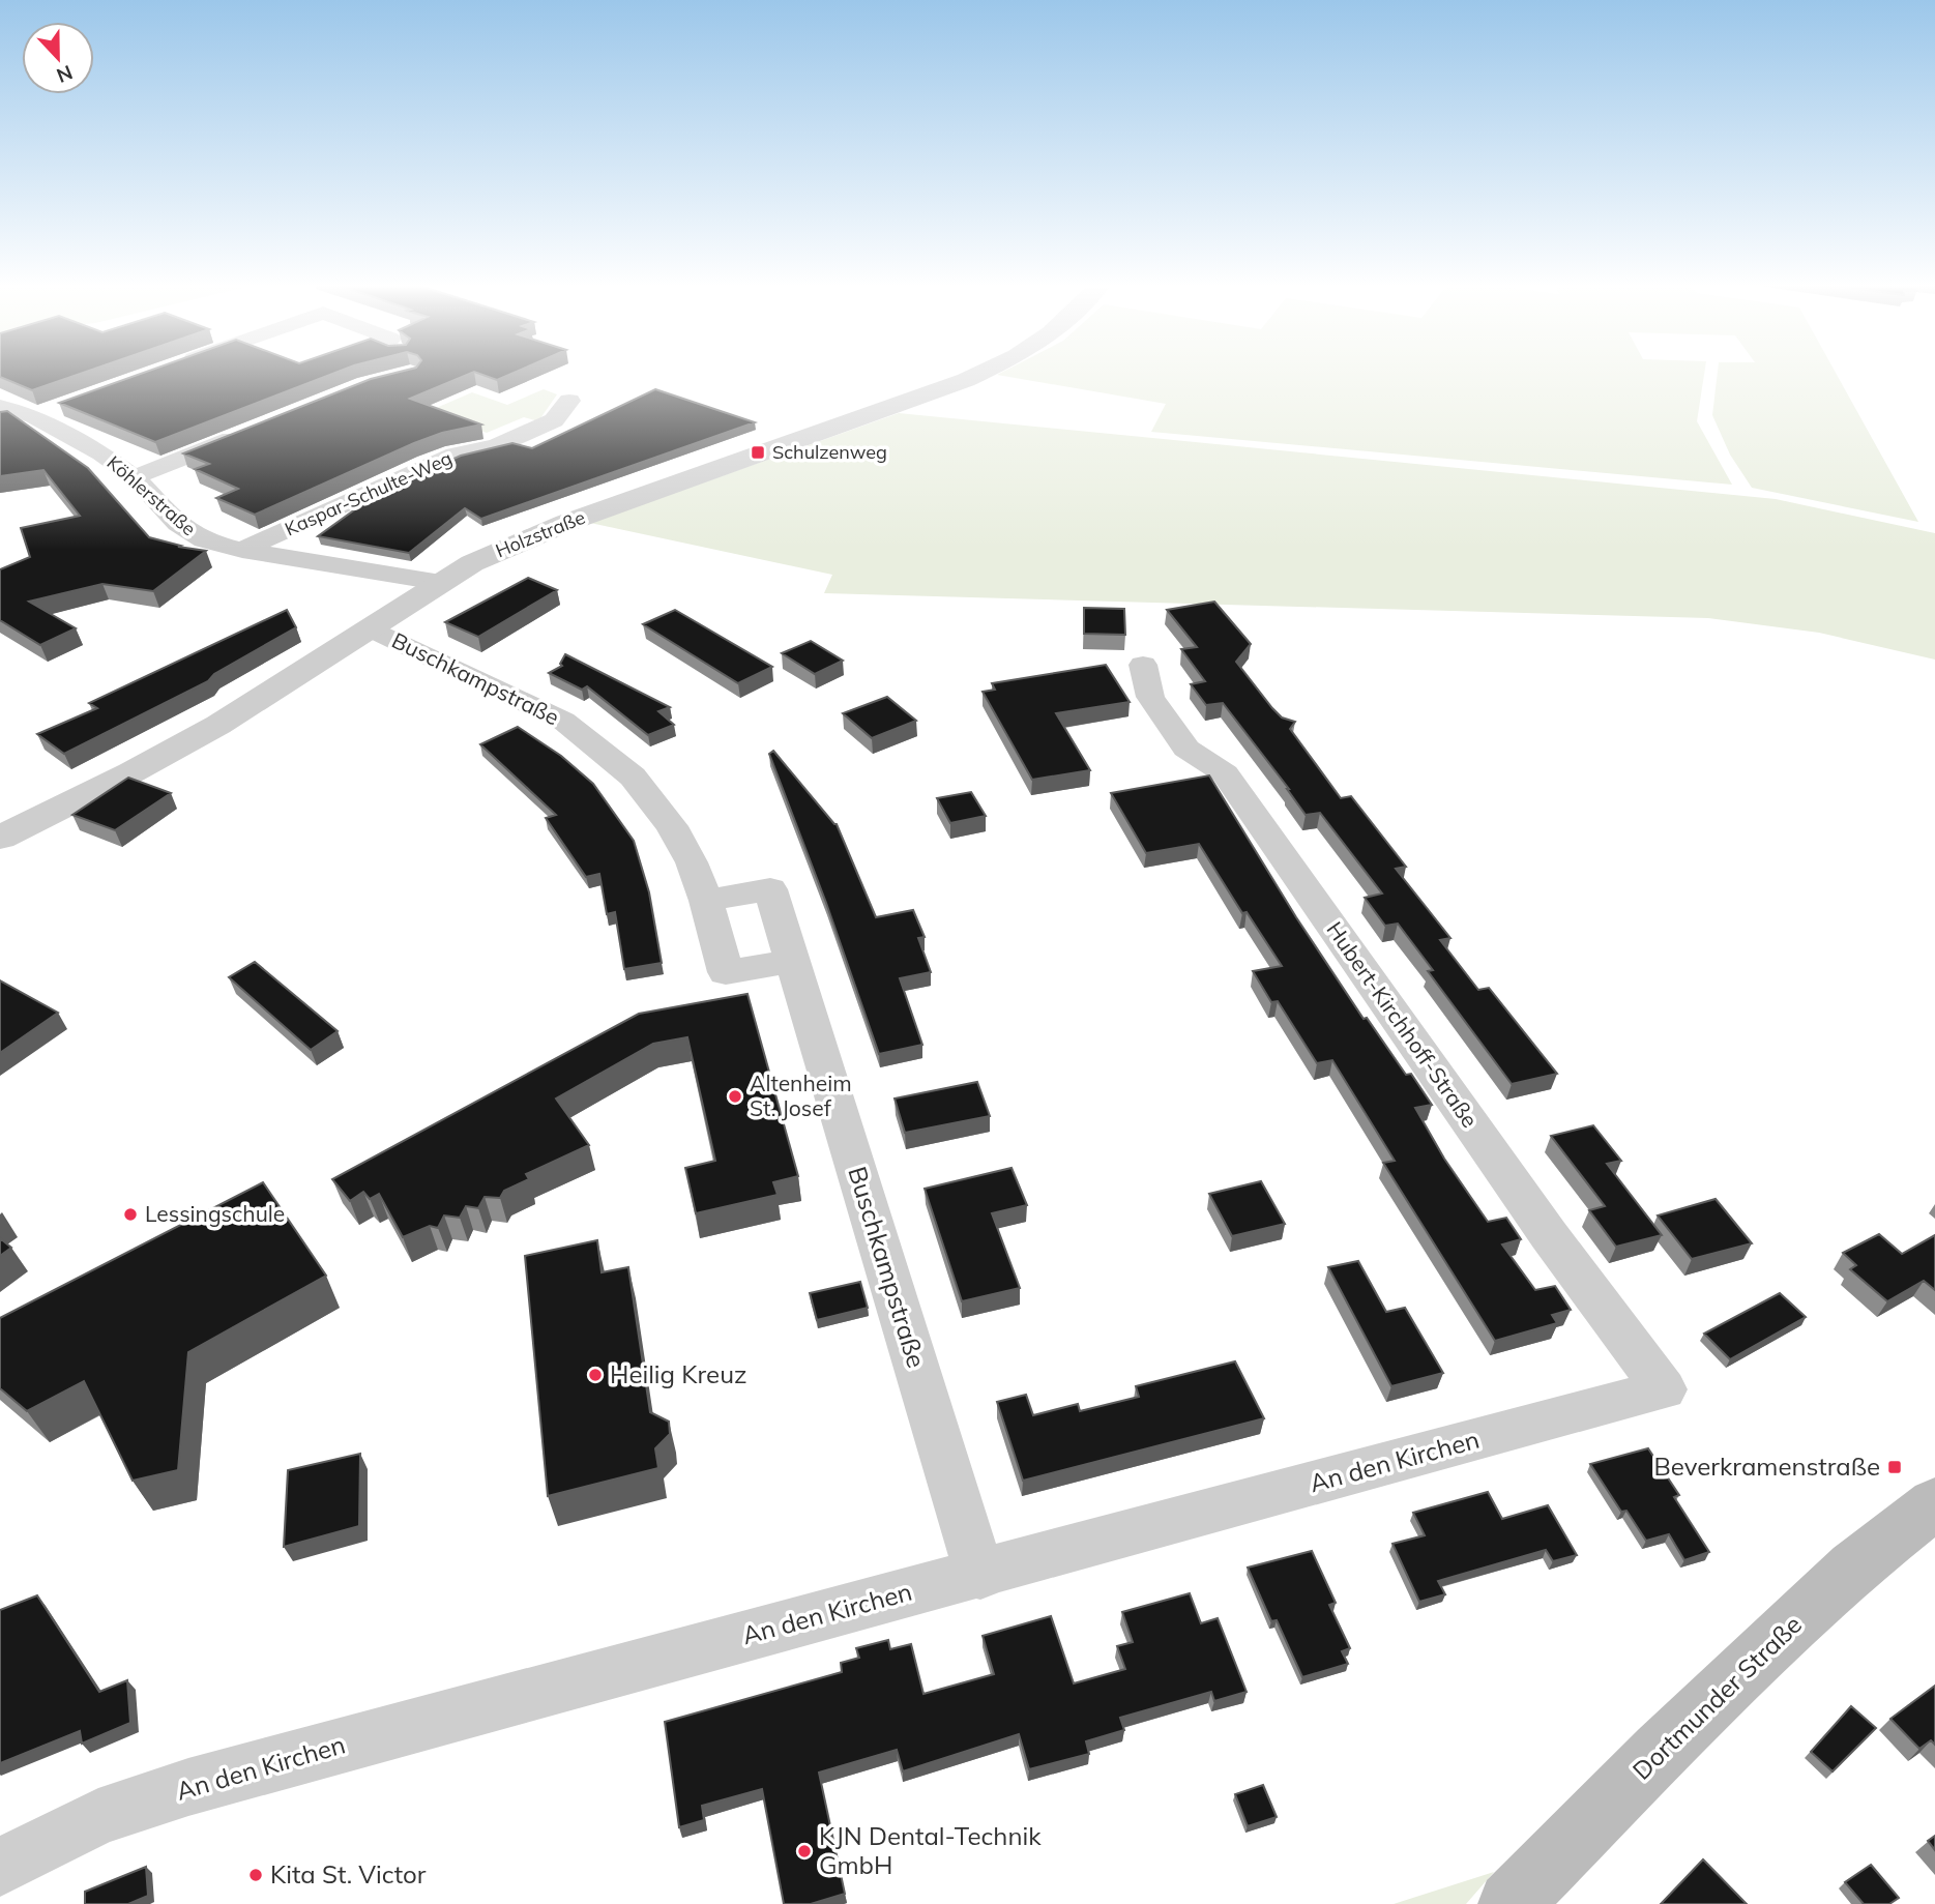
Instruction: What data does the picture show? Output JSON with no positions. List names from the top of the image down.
{
  "streets": {
    "main road": ["Dortmunder Straße"],
    "street": [
      "Kaspar-Schulte-Weg",
      "Köhlerstraße",
      "Holzstraße",
      "Buschkampstraße",
      "Hubert-Kirchhoff-Straße",
      "An den Kirchen"
    ]
  },
  "crossings": [
    ["Kaspar-Schulte-Weg", "Köhlerstraße"],
    ["Köhlerstraße", "Holzstraße"],
    ["Holzstraße", "Buschkampstraße"],
    ["Buschkampstraße", "An den Kirchen"],
    ["Hubert-Kirchhoff-Straße", "An den Kirchen"]
  ],
  "places": {
    "transit": ["Schulzenweg", "Beverkramenstraße"],
    "other": [
      "Altenheim St. Josef",
      "Lessingschule",
      "Heilig Kreuz",
      "KJN Dental-Technik GmbH",
      "Kita St. Victor"
    ]
  },
  "north": "bottom"
}
